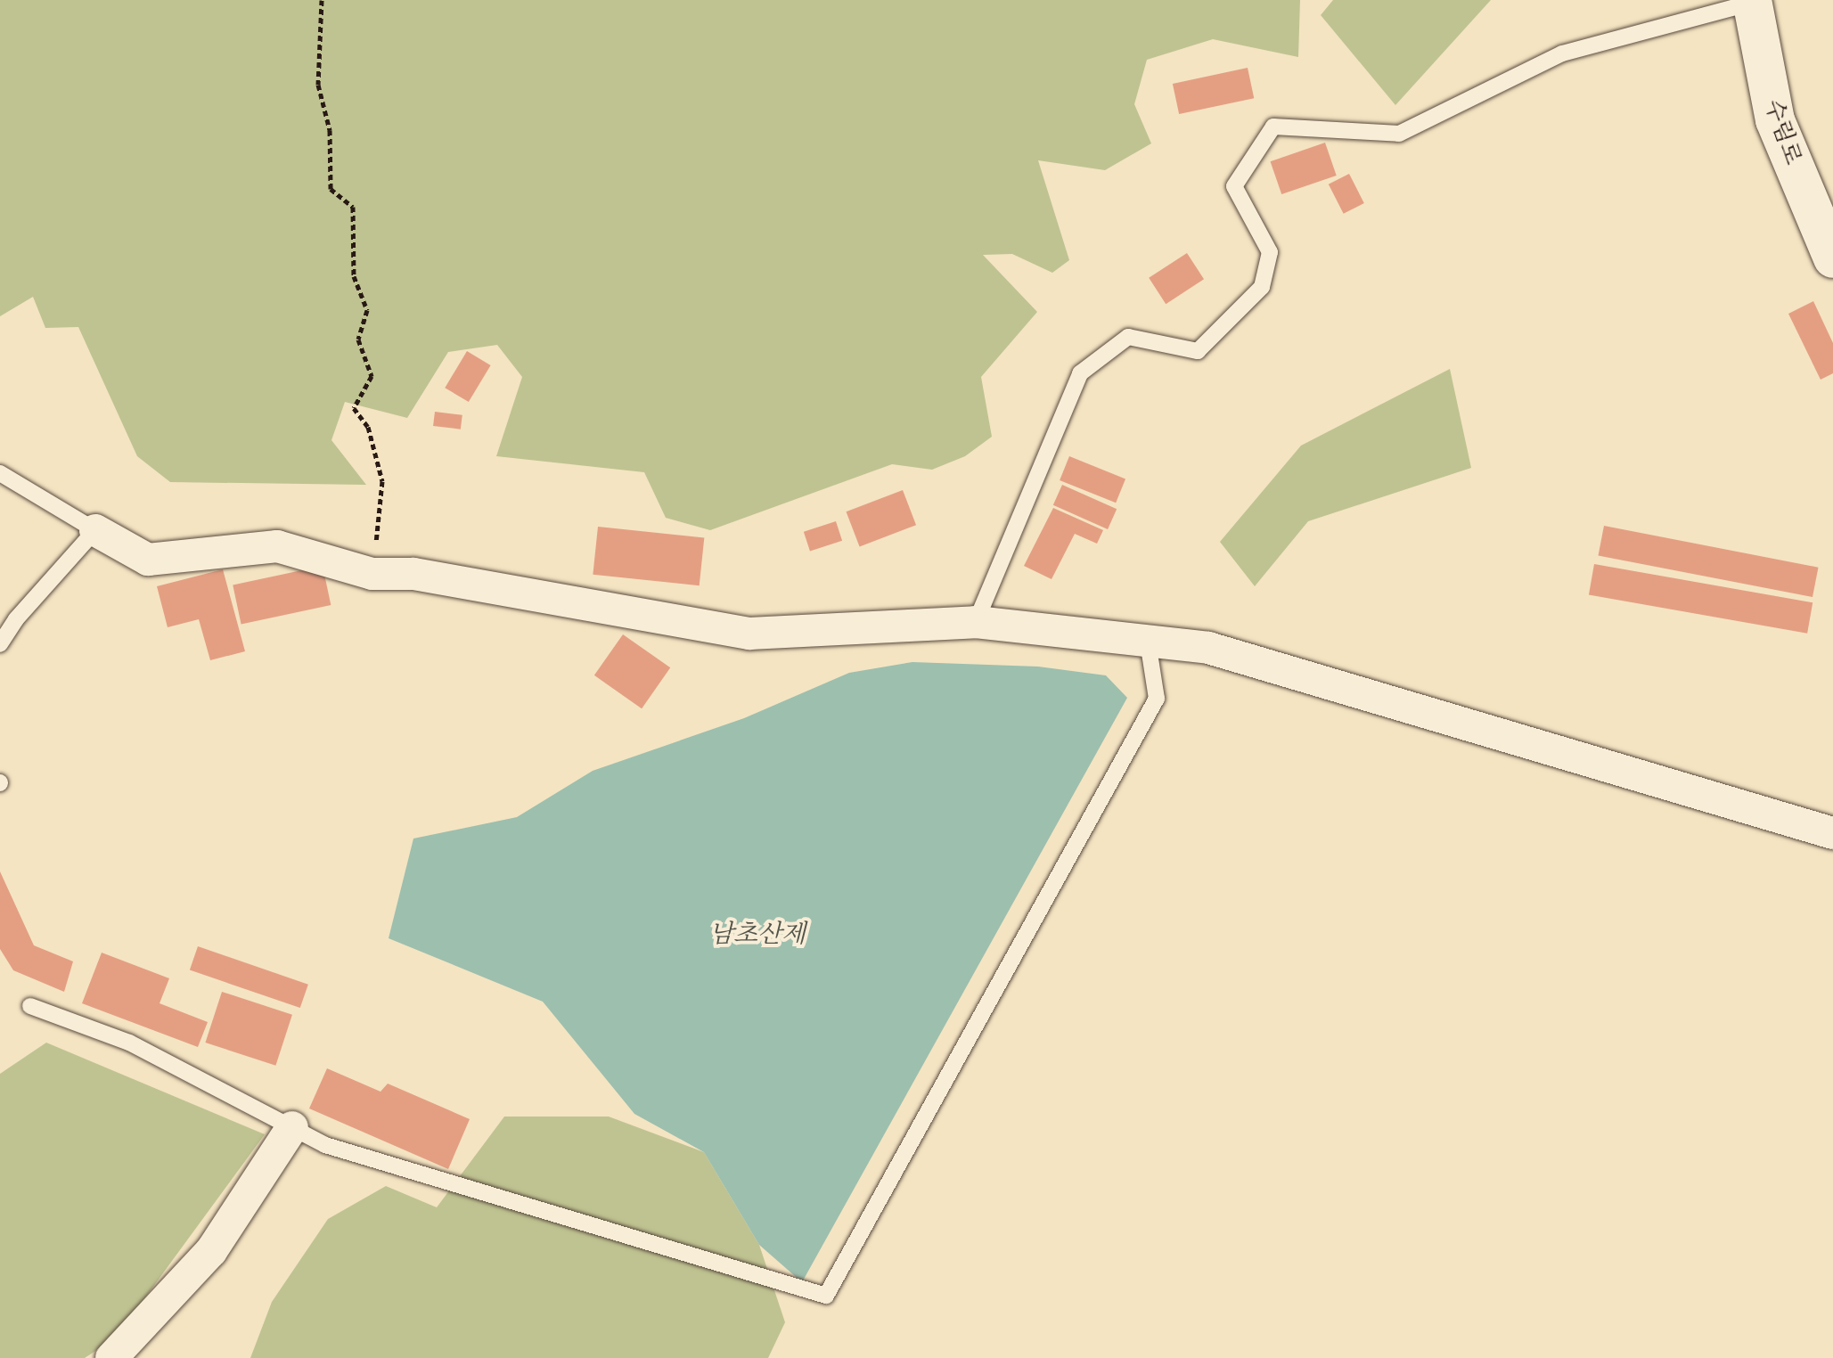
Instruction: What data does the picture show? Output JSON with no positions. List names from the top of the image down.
{
  "streets": {
    "main road": ["수림로"]
  },
  "water": ["남초산제"]
}
